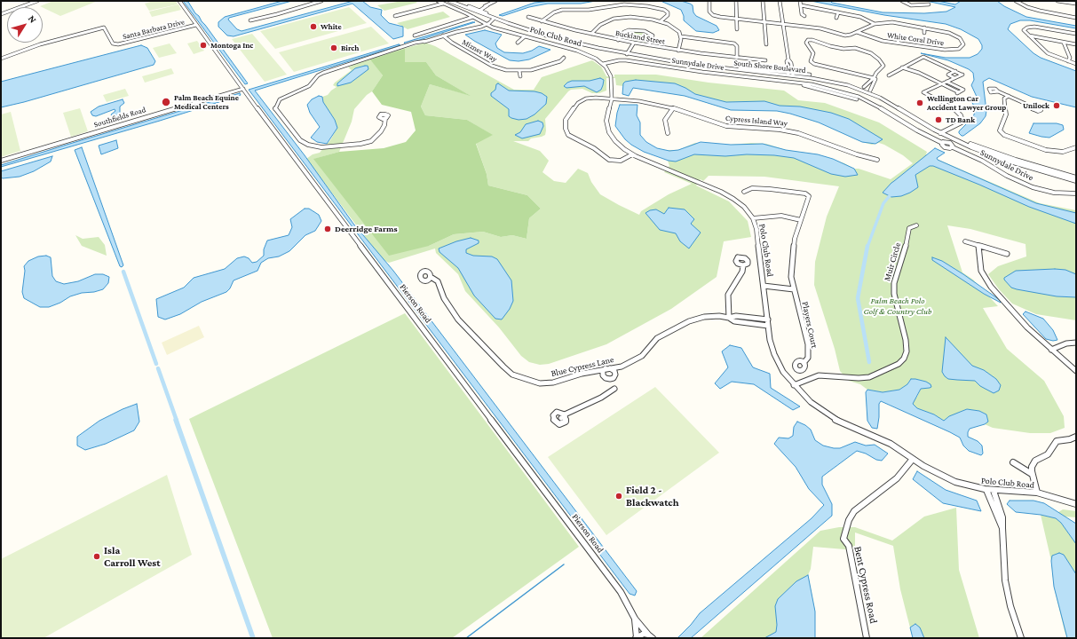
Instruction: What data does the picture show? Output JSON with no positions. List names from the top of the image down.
{
  "streets": {
    "street": [
      "Santa Barbara Drive",
      "Polo Club Road",
      "Buckland Street",
      "White Coral Drive",
      "Mizner Way",
      "Sunnydale Drive",
      "South Shore Boulevard",
      "Southfields Road",
      "Cypress Island Way",
      "Muir Circle",
      "Pierson Road",
      "Players Court",
      "Blue Cypress Lane",
      "Bent Cypress Road"
    ]
  },
  "crossings": [
    ["Santa Barbara Drive", "Pierson Road"],
    ["Polo Club Road", "Sunnydale Drive"],
    ["Polo Club Road", "Cypress Island Way"],
    ["Polo Club Road", "Muir Circle"],
    ["Polo Club Road", "Blue Cypress Lane"],
    ["Polo Club Road", "Bent Cypress Road"],
    ["Southfields Road", "Pierson Road"]
  ],
  "parks": ["Palm Beach Polo Golf & Country Club"],
  "places": [
    "White",
    "Montoga Inc",
    "Birch",
    "Palm Beach Equine Medical Centers",
    "Wellington Car Accident Lawyer Group",
    "Unilock",
    "TD Bank",
    "Deerridge Farms",
    "Field 2 - Blackwatch",
    "Isla Carroll West"
  ],
  "north": "top right"
}
